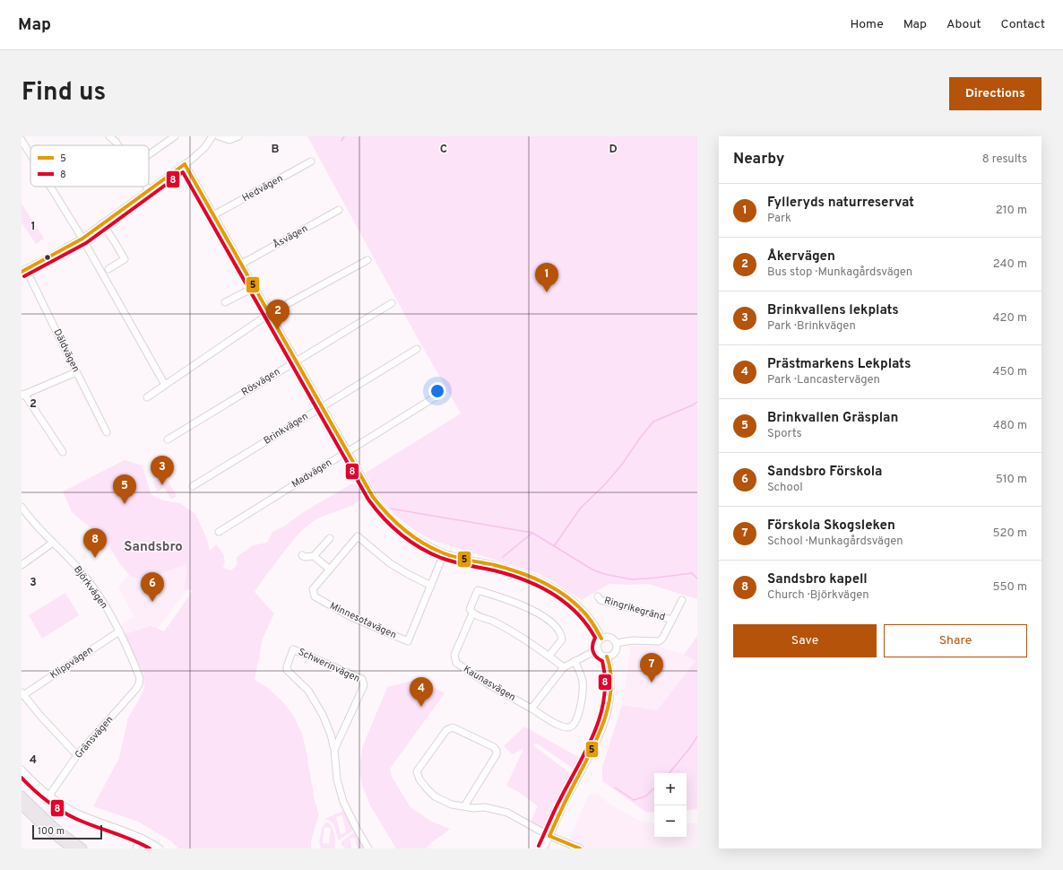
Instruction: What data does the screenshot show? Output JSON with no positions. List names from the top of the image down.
{
  "streets": {
    "street": [
      "Hedvägen",
      "Åsvägen",
      "Däldvägen",
      "Rösvägen",
      "Brinkvägen",
      "Madvägen",
      "Björkvägen",
      "Ringrikegränd",
      "Minnesotavägen",
      "Klippvägen",
      "Schwerinvägen",
      "Kaunasvägen",
      "Gränsvägen"
    ]
  },
  "crossings": [
    ["Björkvägen", "Klippvägen"],
    ["Björkvägen", "Gränsvägen"]
  ],
  "districts": ["Sandsbro"],
  "lines": ["transit line 5", "transit line 8"],
  "legend": ["5", "8"],
  "scale_bar": "100 m",
  "page": {
    "header": "Map",
    "nav": [
      "Home",
      "Map",
      "About",
      "Contact"
    ],
    "title": "Find us",
    "buttons": [
      "Directions",
      ["Save", "Share"]
    ],
    "heading": ["Nearby", "8 results"],
    "list": [
      {
        "mark": "1",
        "name": "Fylleryds naturreservat",
        "note": "Park",
        "value": "210 m"
      },
      {
        "mark": "2",
        "name": "Åkervägen",
        "note": "Bus stop · Munkagårdsvägen",
        "value": "240 m"
      },
      {
        "mark": "3",
        "name": "Brinkvallens lekplats",
        "note": "Park · Brinkvägen",
        "value": "420 m"
      },
      {
        "mark": "4",
        "name": "Prästmarkens Lekplats",
        "note": "Park · Lancastervägen",
        "value": "450 m"
      },
      {
        "mark": "5",
        "name": "Brinkvallen Gräsplan",
        "note": "Sports",
        "value": "480 m"
      },
      {
        "mark": "6",
        "name": "Sandsbro Förskola",
        "note": "School",
        "value": "510 m"
      },
      {
        "mark": "7",
        "name": "Förskola Skogsleken",
        "note": "School · Munkagårdsvägen",
        "value": "520 m"
      },
      {
        "mark": "8",
        "name": "Sandsbro kapell",
        "note": "Church · Björkvägen",
        "value": "550 m"
      }
    ],
    "pins": [
      "1",
      "2",
      "3",
      "5",
      "8",
      "6",
      "7",
      "4"
    ],
    "map_buttons": ["+", "−"],
    "scale": "100 m"
  },
  "grid": {
    "columns": ["B", "C", "D"],
    "rows": [
      "1",
      "2",
      "3",
      "4"
    ]
  }
}
